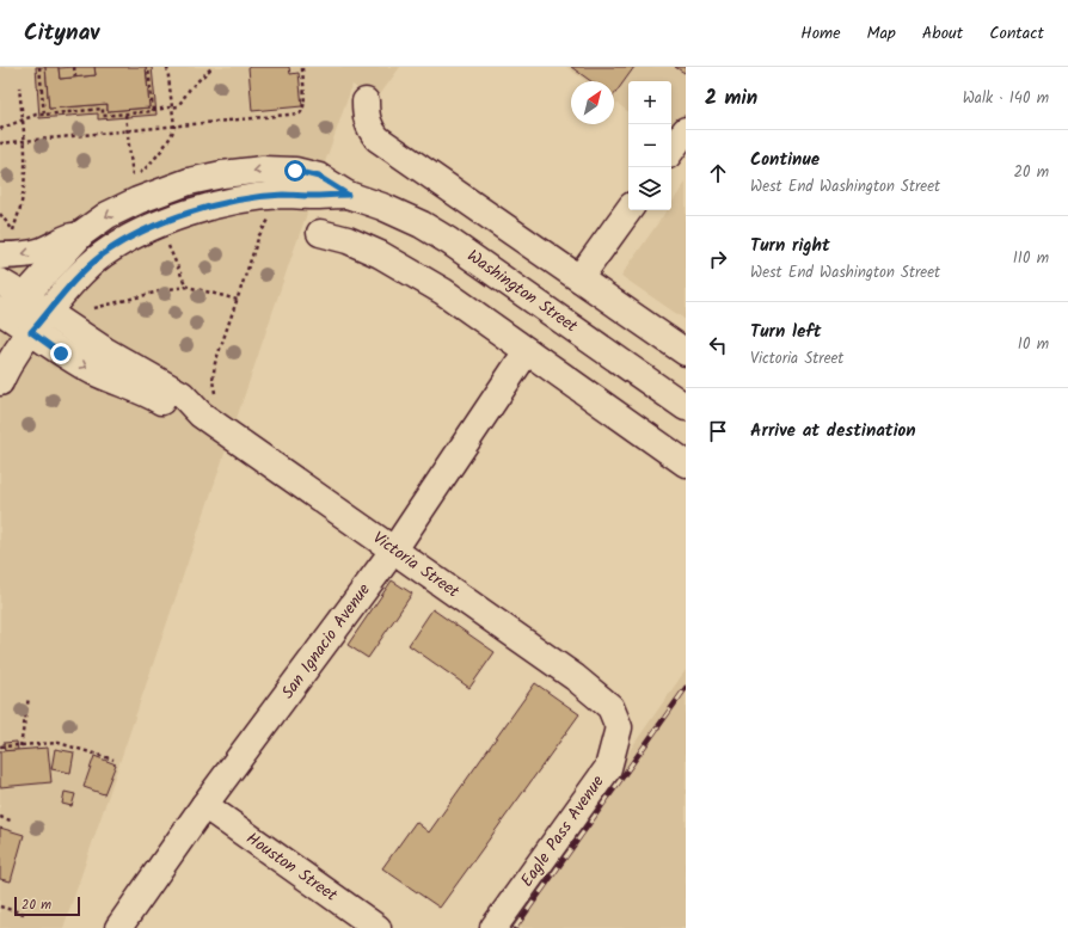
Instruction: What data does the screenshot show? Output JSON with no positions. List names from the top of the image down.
{
  "streets": {
    "street": [
      "Washington Street",
      "Victoria Street",
      "San Ignacio Avenue",
      "Eagle Pass Avenue",
      "Houston Street"
    ]
  },
  "crossings": [
    ["Victoria Street", "San Ignacio Avenue"],
    ["Victoria Street", "Eagle Pass Avenue"],
    ["San Ignacio Avenue", "Houston Street"]
  ],
  "scale_bar": "20 m",
  "north": "top right",
  "page": {
    "header": "Citynav",
    "nav": [
      "Home",
      "Map",
      "About",
      "Contact"
    ],
    "heading": ["2 min", "Walk · 140 m"],
    "map_buttons": ["+", "−"],
    "list": [
      ["Continue", "West End Washington Street", "20 m"],
      ["Turn right", "West End Washington Street", "110 m"],
      ["Turn left", "Victoria Street", "10 m"],
      "Arrive at destination"
    ],
    "scale": "20 m"
  }
}
